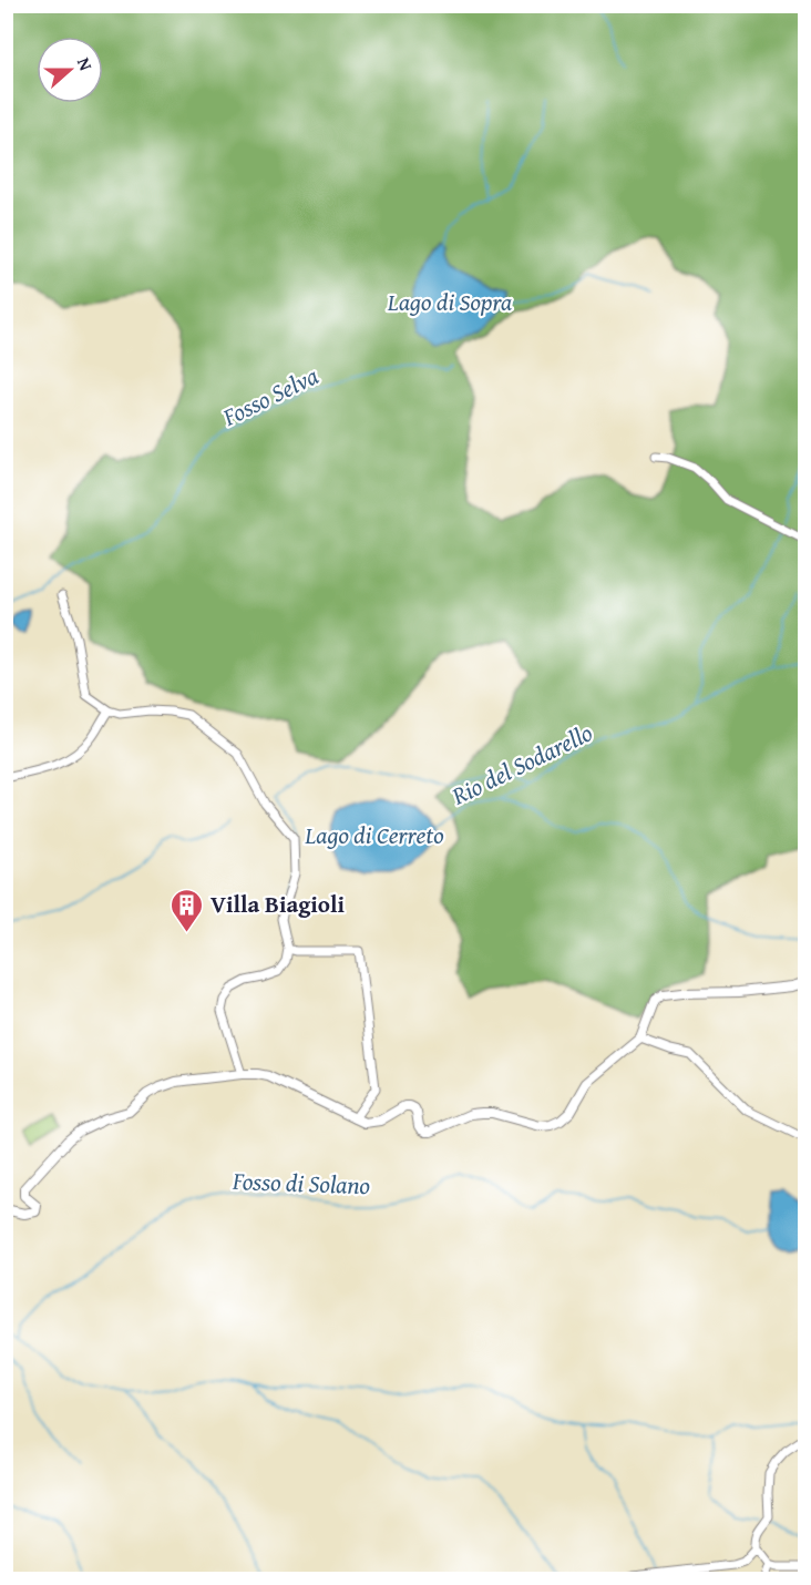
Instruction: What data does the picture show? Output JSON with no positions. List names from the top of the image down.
{
  "water": [
    "Lago di Sopra",
    "Fosso Selva",
    "Rio del Sodarello",
    "Lago di Cerreto",
    "Fosso di Solano"
  ],
  "places": {
    "building": ["Villa Biagioli"]
  },
  "north": "right"
}
